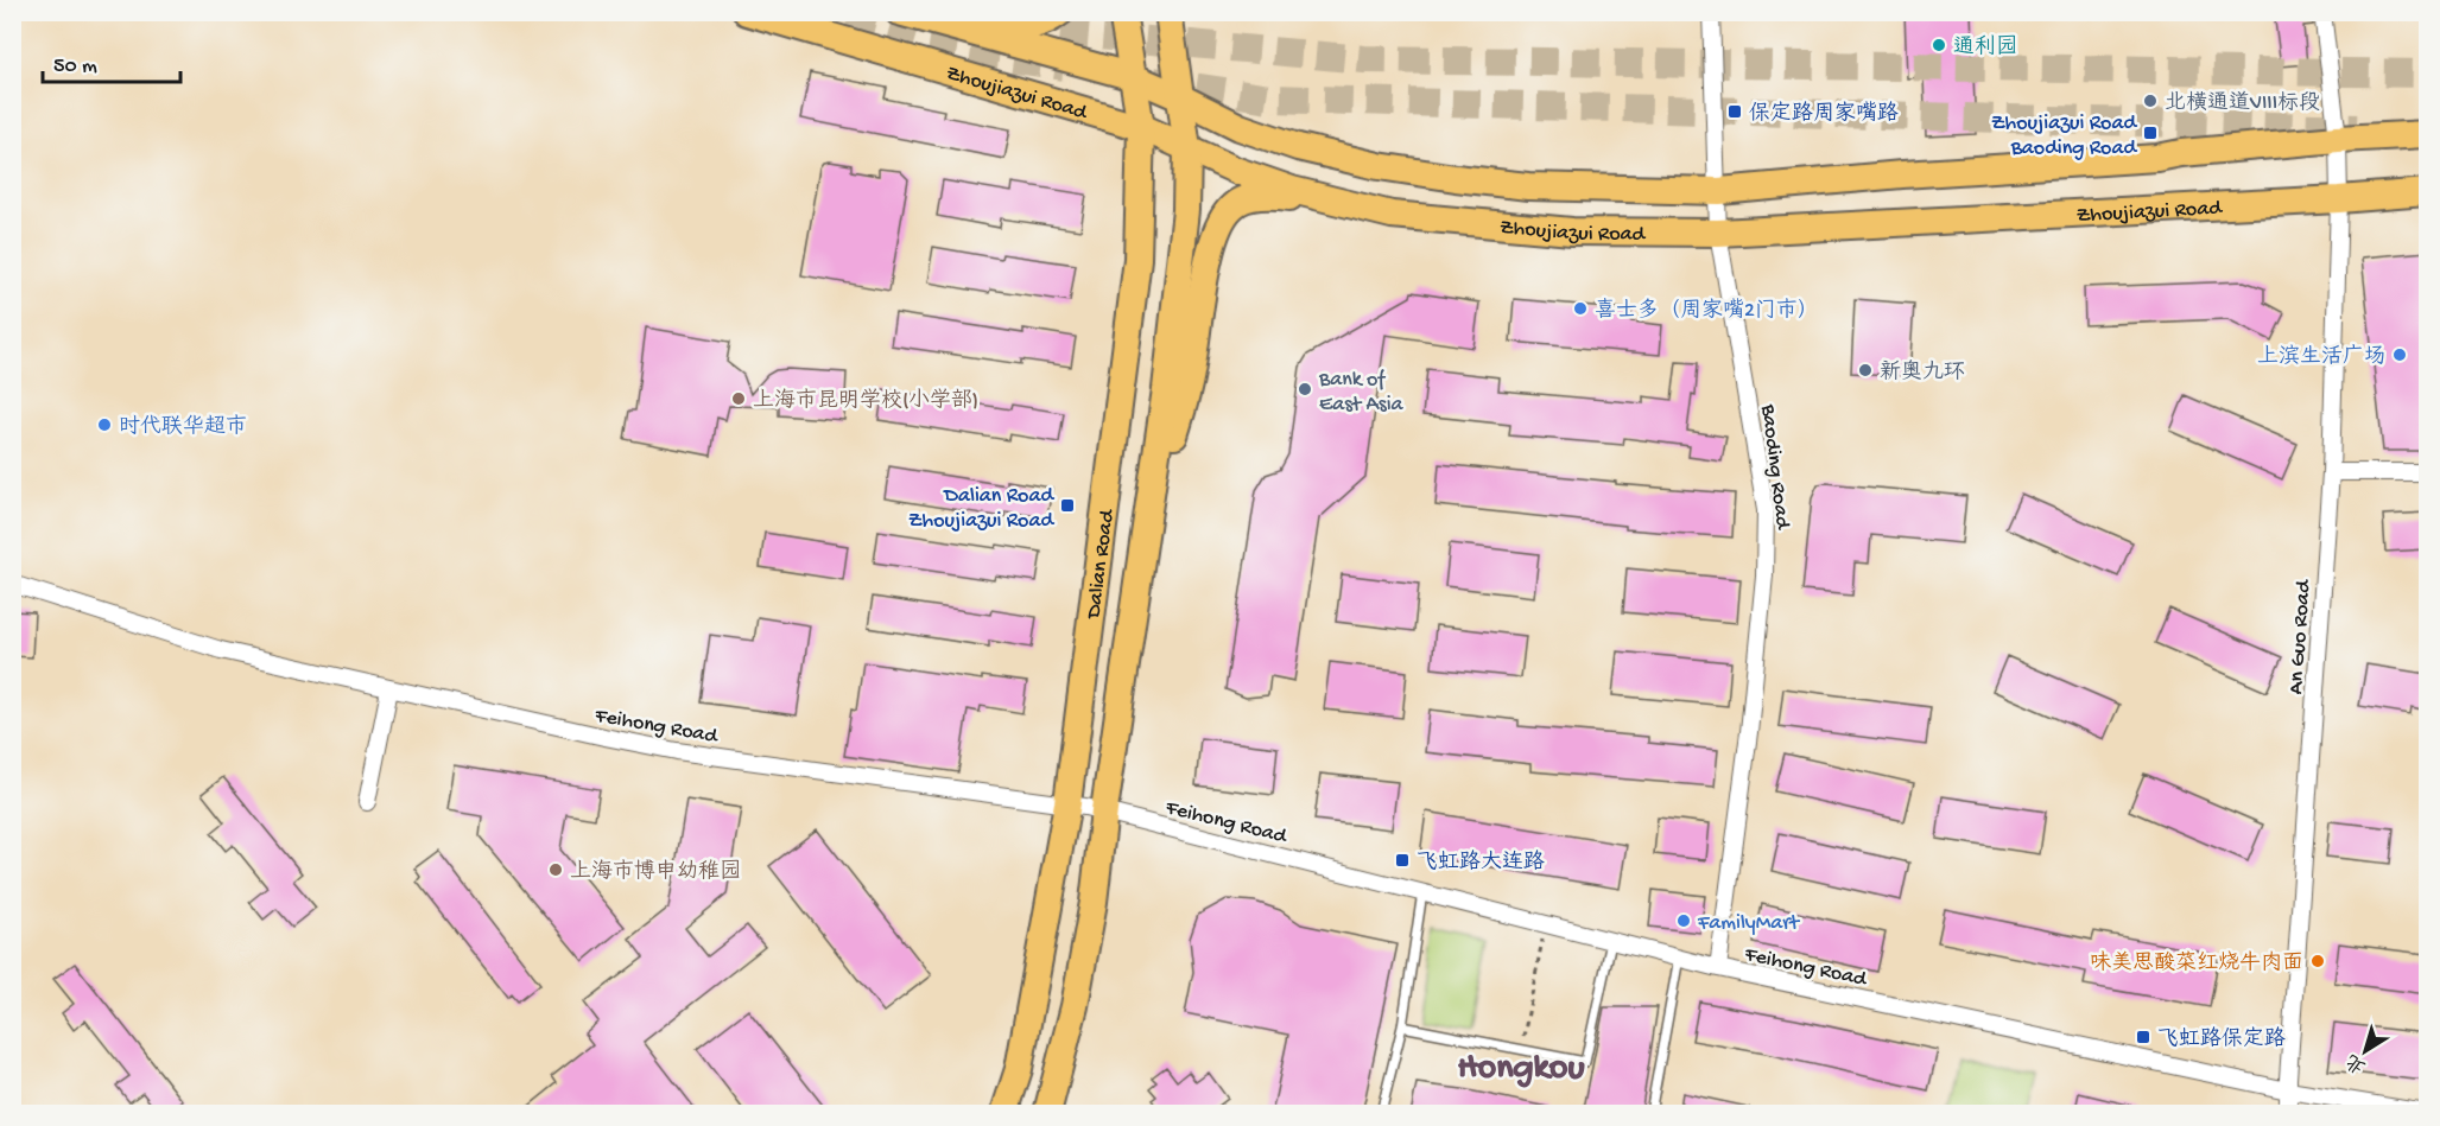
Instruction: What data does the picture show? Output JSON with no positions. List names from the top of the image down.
{
  "streets": {
    "main road": ["Zhoujiazui Road", "Dalian Road"],
    "street": ["Baoding Road", "An Guo Road", "Feihong Road"]
  },
  "crossings": [
    ["Zhoujiazui Road", "Baoding Road"],
    ["Zhoujiazui Road", "Dalian Road"],
    ["Zhoujiazui Road", "An Guo Road"],
    ["Baoding Road", "Feihong Road"],
    ["Dalian Road", "Feihong Road"],
    ["An Guo Road", "Feihong Road"]
  ],
  "districts": ["Hongkou"],
  "places": {
    "other": [
      "通利园",
      "北横通道VIII标段",
      "喜士多（周家嘴2门市）",
      "上滨生活广场",
      "新奥九环",
      "Bank of East Asia",
      "上海市昆明学校(小学部)",
      "时代联华超市",
      "上海市博申幼稚园",
      "FamilyMart",
      "味美思酸菜红烧牛肉面"
    ],
    "transit": [
      "保定路周家嘴路",
      "Zhoujiazui Road Baoding Road",
      "Dalian Road Zhoujiazui Road",
      "飞虹路大连路",
      "飞虹路保定路"
    ]
  },
  "scale_bar": "50 m",
  "north": "bottom left"
}
